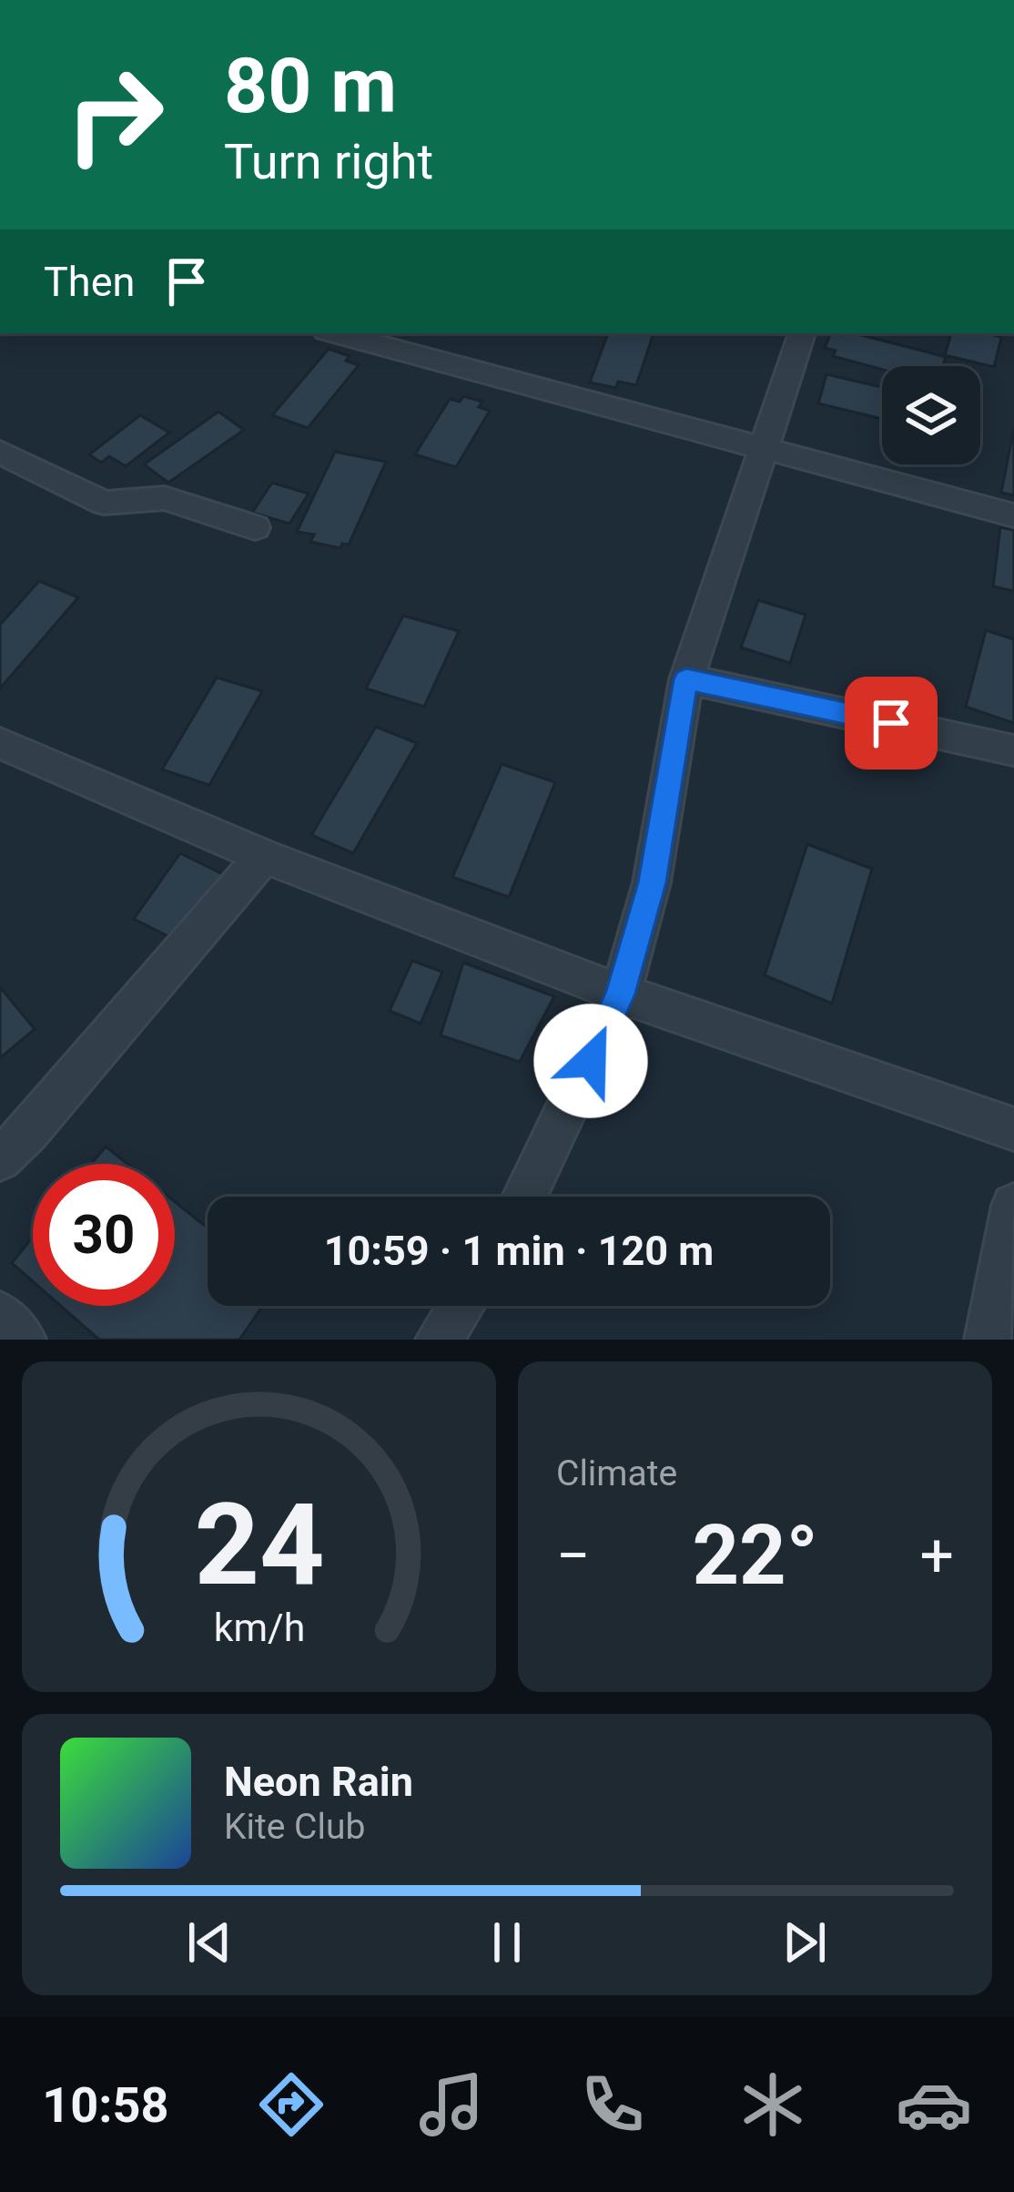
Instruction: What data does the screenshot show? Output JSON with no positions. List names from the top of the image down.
{
  "page": {
    "turn": ["80 m", "Turn right"],
    "then": "Then",
    "limit": "30",
    "trip": "10:59 · 1 min · 120 m",
    "tile": "Climate",
    "heat": ["−", "22°", "+"],
    "song": ["Neon Rain", "Kite Club"],
    "tabs": "10:58",
    "gauge": ["24", "km/h"]
  }
}
